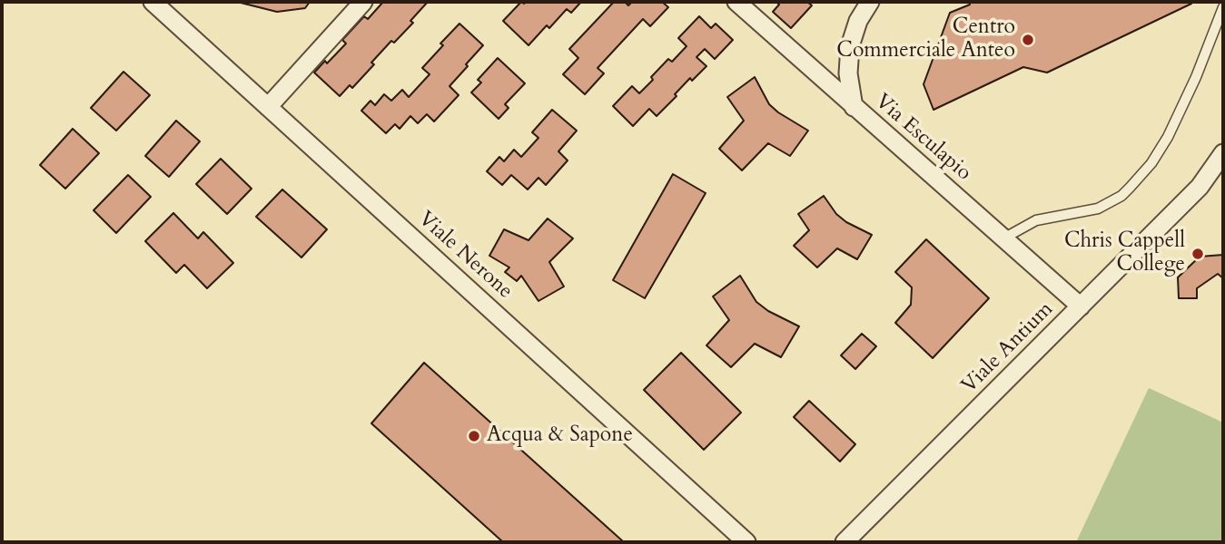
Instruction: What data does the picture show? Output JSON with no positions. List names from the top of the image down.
{
  "streets": {
    "street": ["Via Esculapio", "Viale Nerone", "Viale Antium"]
  },
  "crossings": [
    ["Via Esculapio", "Viale Antium"]
  ],
  "places": ["Centro Commerciale Anteo", "Chris Cappell College", "Acqua & Sapone"]
}
